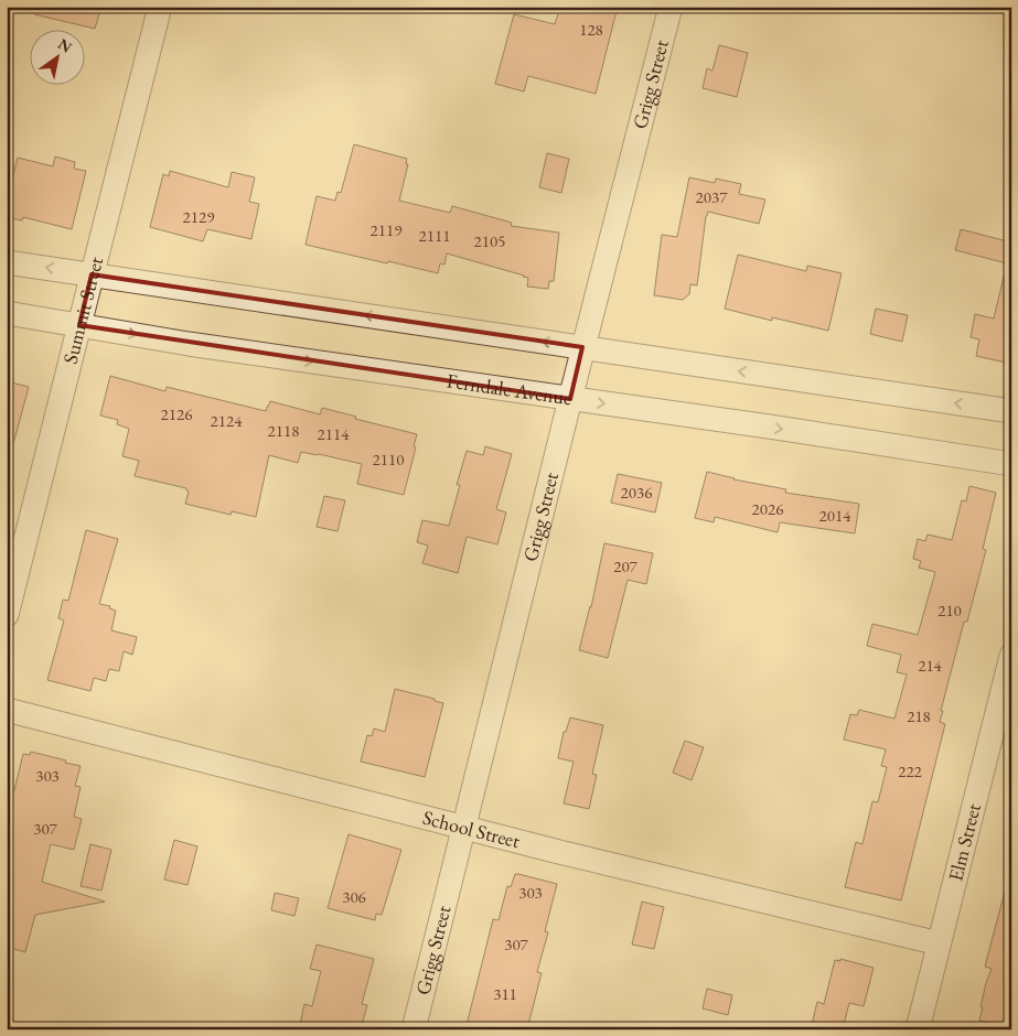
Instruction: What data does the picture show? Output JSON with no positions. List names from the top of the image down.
{
  "streets": {
    "street": [
      "Grigg Street",
      "Summit Street",
      "Ferndale Avenue",
      "School Street",
      "Elm Street"
    ]
  },
  "crossings": [
    ["Grigg Street", "Ferndale Avenue"],
    ["Grigg Street", "School Street"],
    ["Summit Street", "Ferndale Avenue"],
    ["School Street", "Elm Street"]
  ],
  "house_numbers": [
    "128",
    "2037",
    "2129",
    "2119",
    "2111",
    "2105",
    "2126",
    "2124",
    "2118",
    "2114",
    "2110",
    "2036",
    "2026",
    "2014",
    "207",
    "210",
    "214",
    "218",
    "222",
    "303",
    "307",
    "303",
    "306",
    "307",
    "311"
  ],
  "north": "top right"
}
